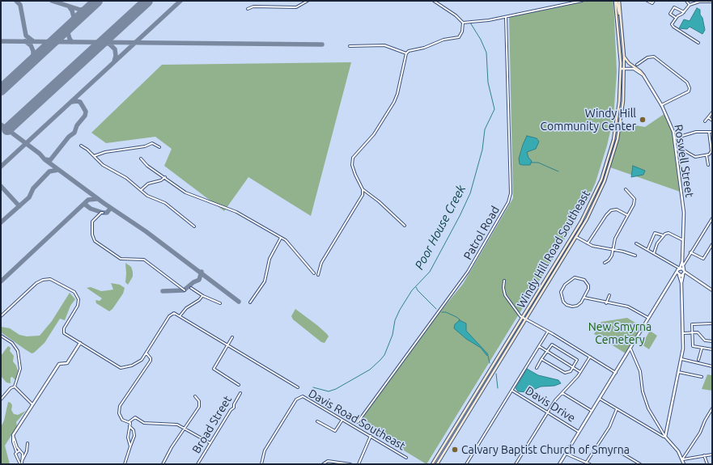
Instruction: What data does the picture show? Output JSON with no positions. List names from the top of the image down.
{
  "streets": {
    "main road": ["Windy Hill Road Southeast"],
    "street": [
      "Roswell Street",
      "Patrol Road",
      "Davis Drive",
      "Davis Road Southeast",
      "Broad Street"
    ]
  },
  "water": ["Poor House Creek"],
  "parks": ["New Smyrna Cemetery"],
  "places": ["Windy Hill Community Center", "Calvary Baptist Church of Smyrna"]
}
